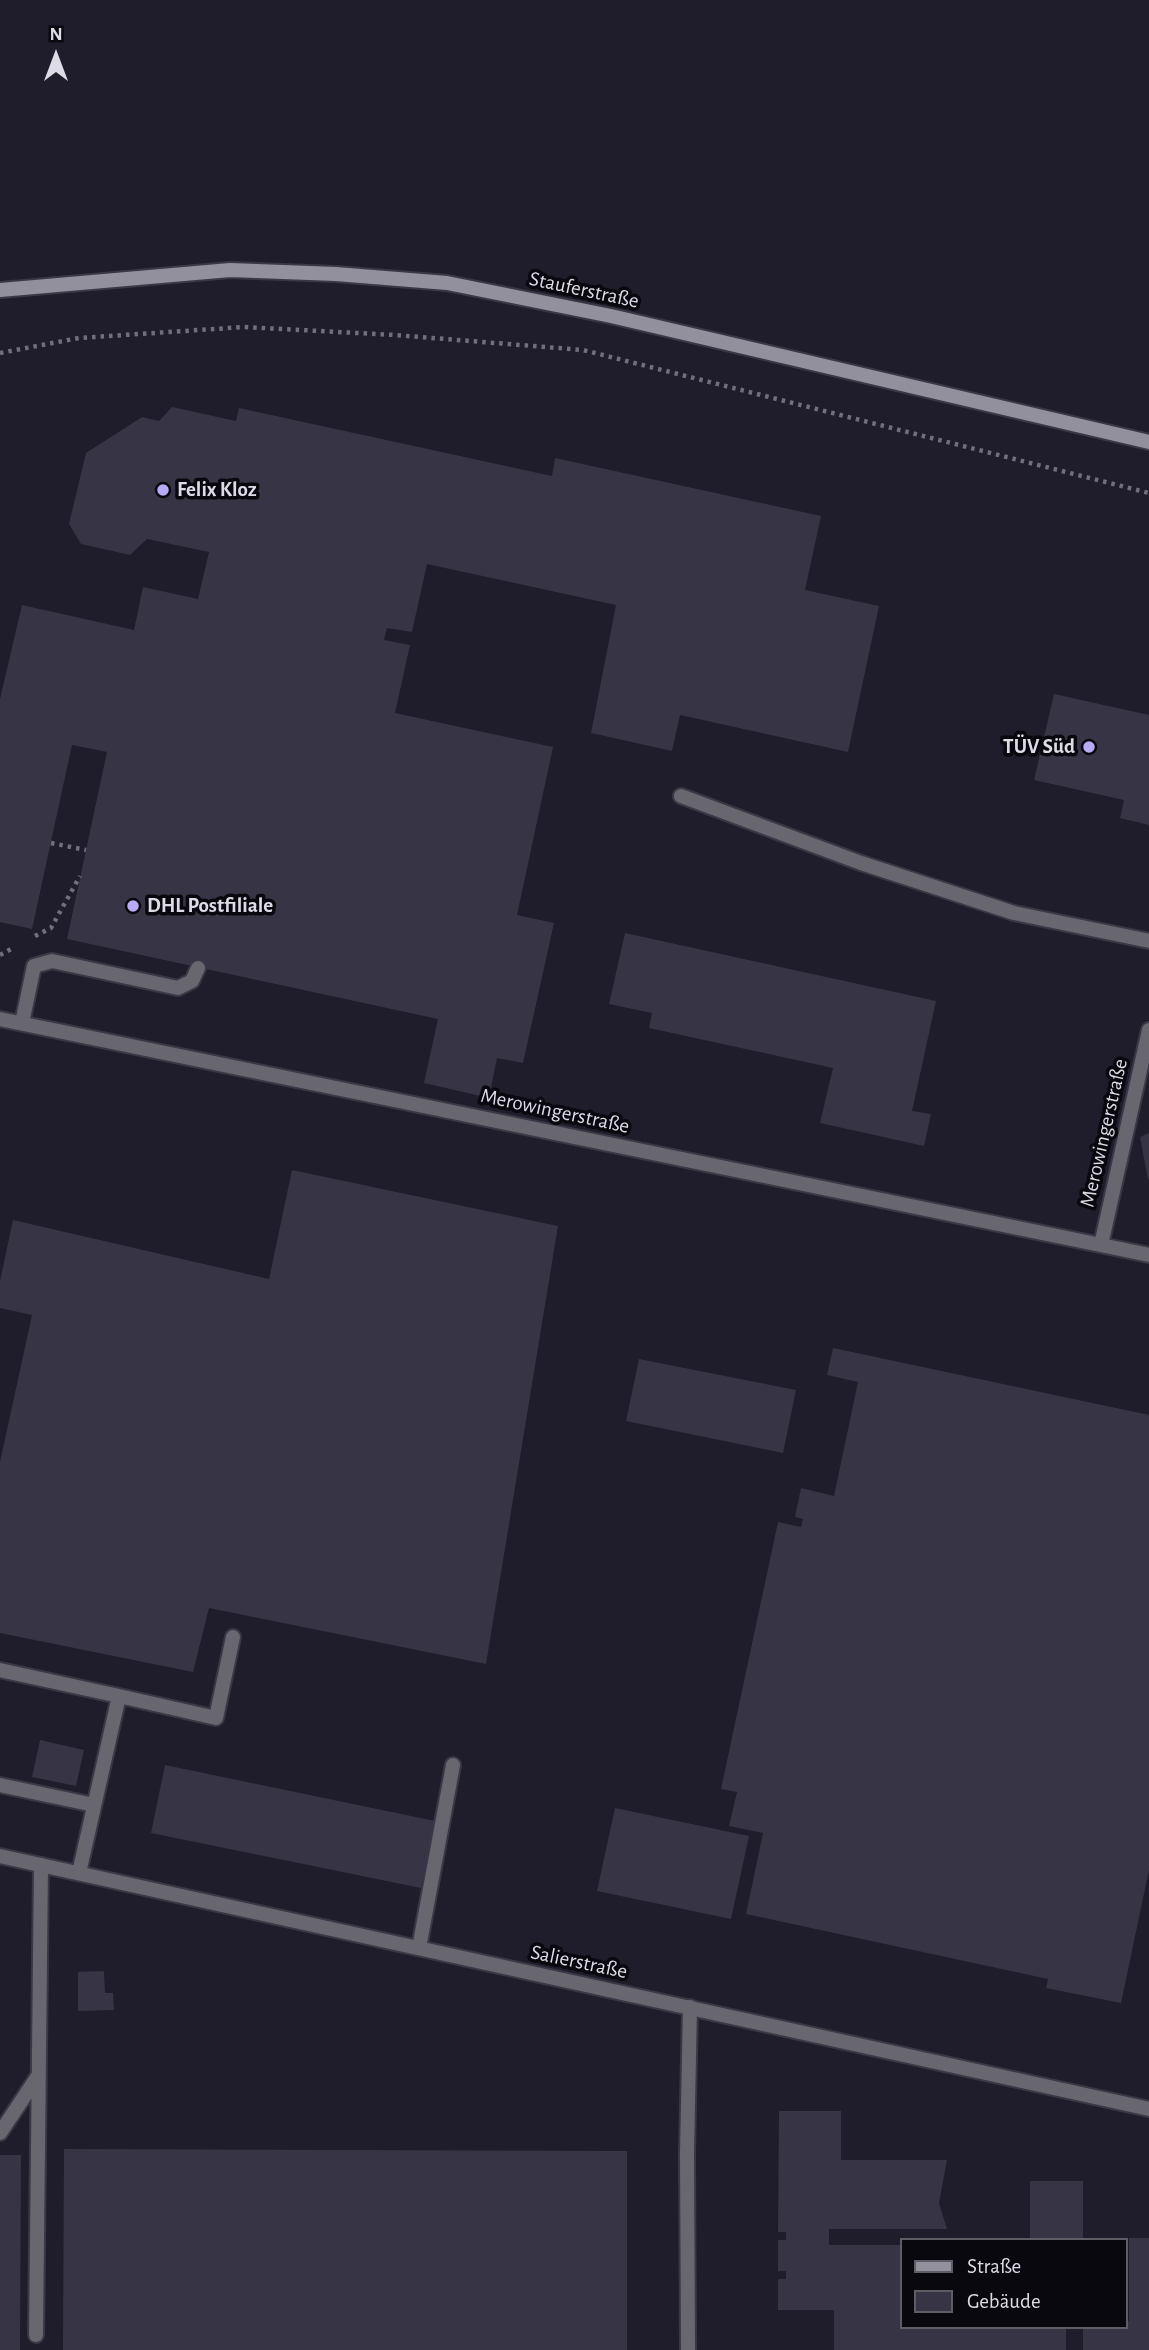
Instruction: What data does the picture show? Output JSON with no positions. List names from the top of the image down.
{
  "streets": {
    "main road": ["Stauferstraße"],
    "street": ["Merowingerstraße", "Salierstraße"]
  },
  "places": ["Felix Kloz", "TÜV Süd", "DHL Postfiliale"],
  "legend": ["Straße", "Gebäude"],
  "north": "top"
}
